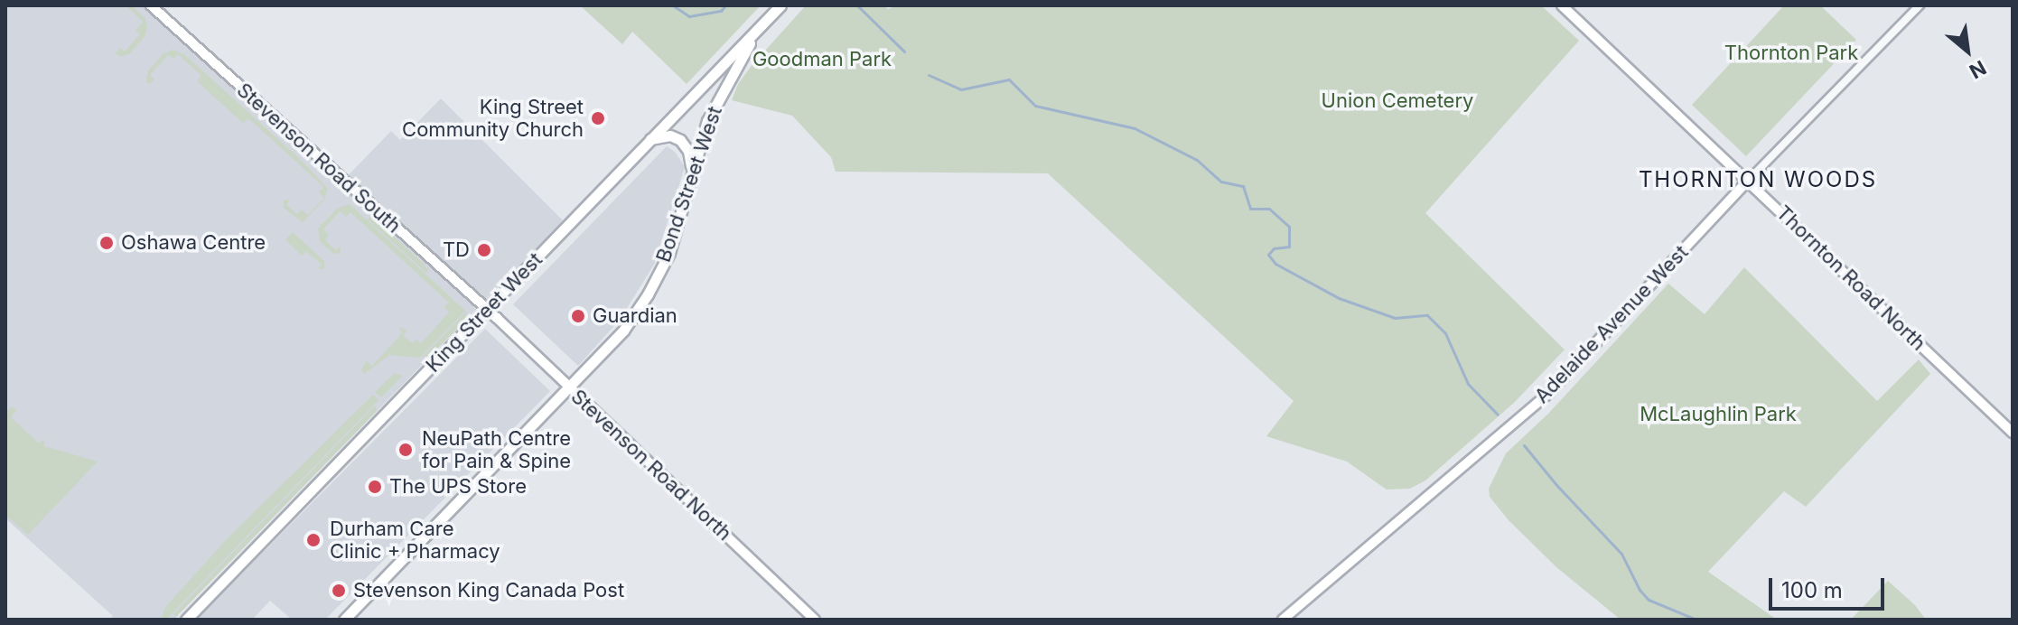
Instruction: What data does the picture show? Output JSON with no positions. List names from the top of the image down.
{
  "streets": {
    "main road": [
      "Stevenson Road South",
      "Bond Street West",
      "Thornton Road North",
      "King Street West",
      "Adelaide Avenue West",
      "Stevenson Road North"
    ]
  },
  "crossings": [
    ["Stevenson Road South", "King Street West"],
    ["Stevenson Road South", "Stevenson Road North"],
    ["Bond Street West", "King Street West"],
    ["Bond Street West", "Stevenson Road North"],
    ["Thornton Road North", "Adelaide Avenue West"],
    ["King Street West", "Stevenson Road North"]
  ],
  "districts": ["THORNTON WOODS"],
  "parks": [
    "Thornton Park",
    "Goodman Park",
    "Union Cemetery",
    "McLaughlin Park"
  ],
  "places": [
    "King Street Community Church",
    "Oshawa Centre",
    "TD",
    "Guardian",
    "NeuPath Centre for Pain & Spine",
    "The UPS Store",
    "Durham Care Clinic + Pharmacy",
    "Stevenson King Canada Post"
  ],
  "scale_bar": "100 m",
  "north": "bottom right"
}
